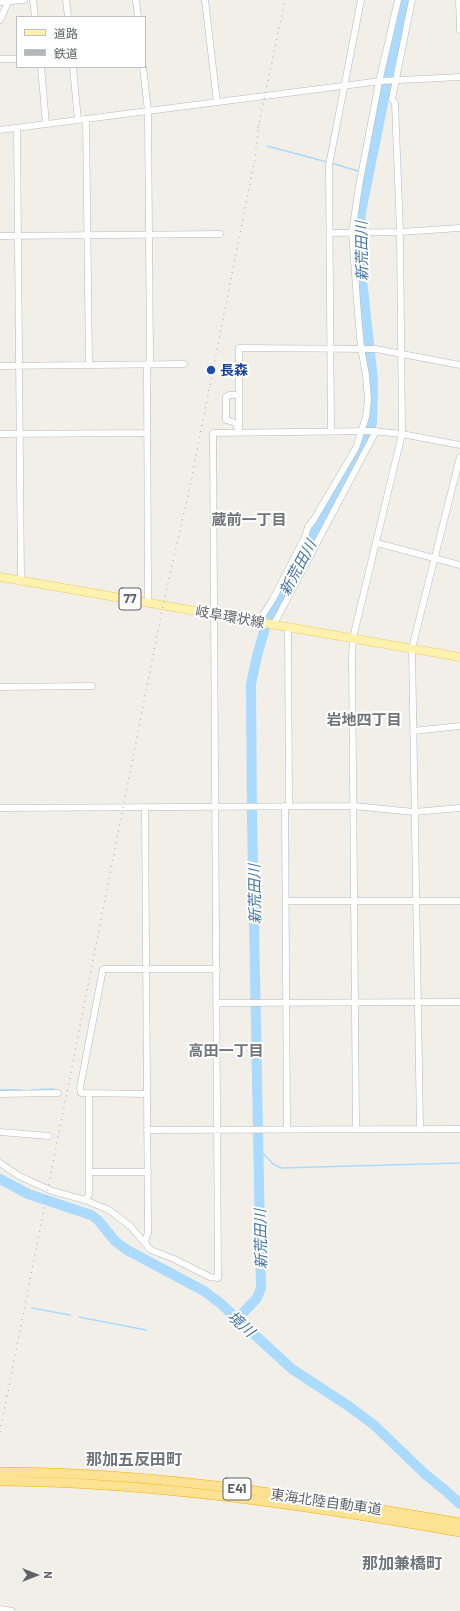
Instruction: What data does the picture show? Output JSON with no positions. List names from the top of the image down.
{
  "streets": {
    "highway": ["E41", "東海北陸自動車道"],
    "main road": ["77", "岐阜環状線"]
  },
  "districts": [
    "蔵前一丁目",
    "岩地四丁目",
    "高田一丁目",
    "那加五反田町",
    "那加兼橋町"
  ],
  "water": ["新荒田川", "境川"],
  "places": ["長森"],
  "legend": ["道路", "鉄道"],
  "north": "right"
}
